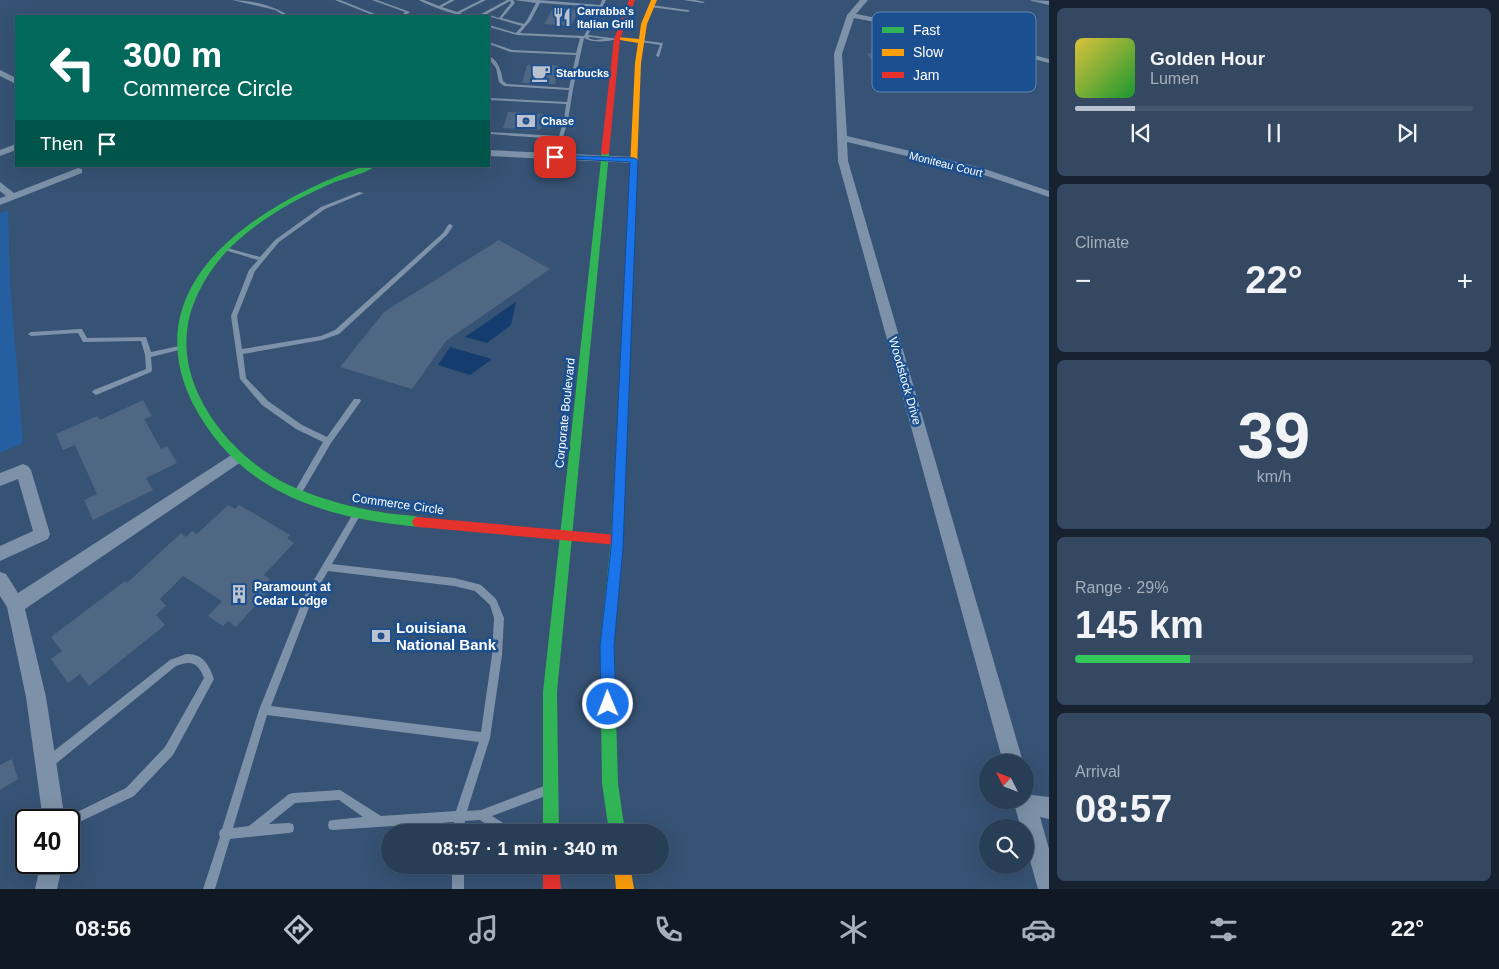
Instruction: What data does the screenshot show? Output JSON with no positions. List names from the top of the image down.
{
  "streets": {
    "street": [
      "Moniteau Court",
      "Woodstock Drive",
      "Corporate Boulevard",
      "Commerce Circle"
    ]
  },
  "crossings": [
    ["Moniteau Court", "Woodstock Drive"],
    ["Corporate Boulevard", "Commerce Circle"]
  ],
  "places": {
    "restaurant": ["Carrabba's Italian Grill"],
    "cafe": ["Starbucks"],
    "bank": ["Chase", "Louisiana National Bank"],
    "building": ["Paramount at Cedar Lodge"]
  },
  "legend": ["Fast", "Slow", "Jam"],
  "north": "top left",
  "page": {
    "turn": ["300 m", "Commerce Circle"],
    "song": ["Golden Hour", "Lumen"],
    "then": "Then",
    "tile": [
      "Climate",
      ["39", "km/h"],
      ["Range · 29%", "145 km"],
      ["Arrival", "08:57"]
    ],
    "heat": ["−", "22°", "+"],
    "limit": "40",
    "trip": "08:57 · 1 min · 340 m",
    "tabs": ["08:56", "22°"]
  }
}
